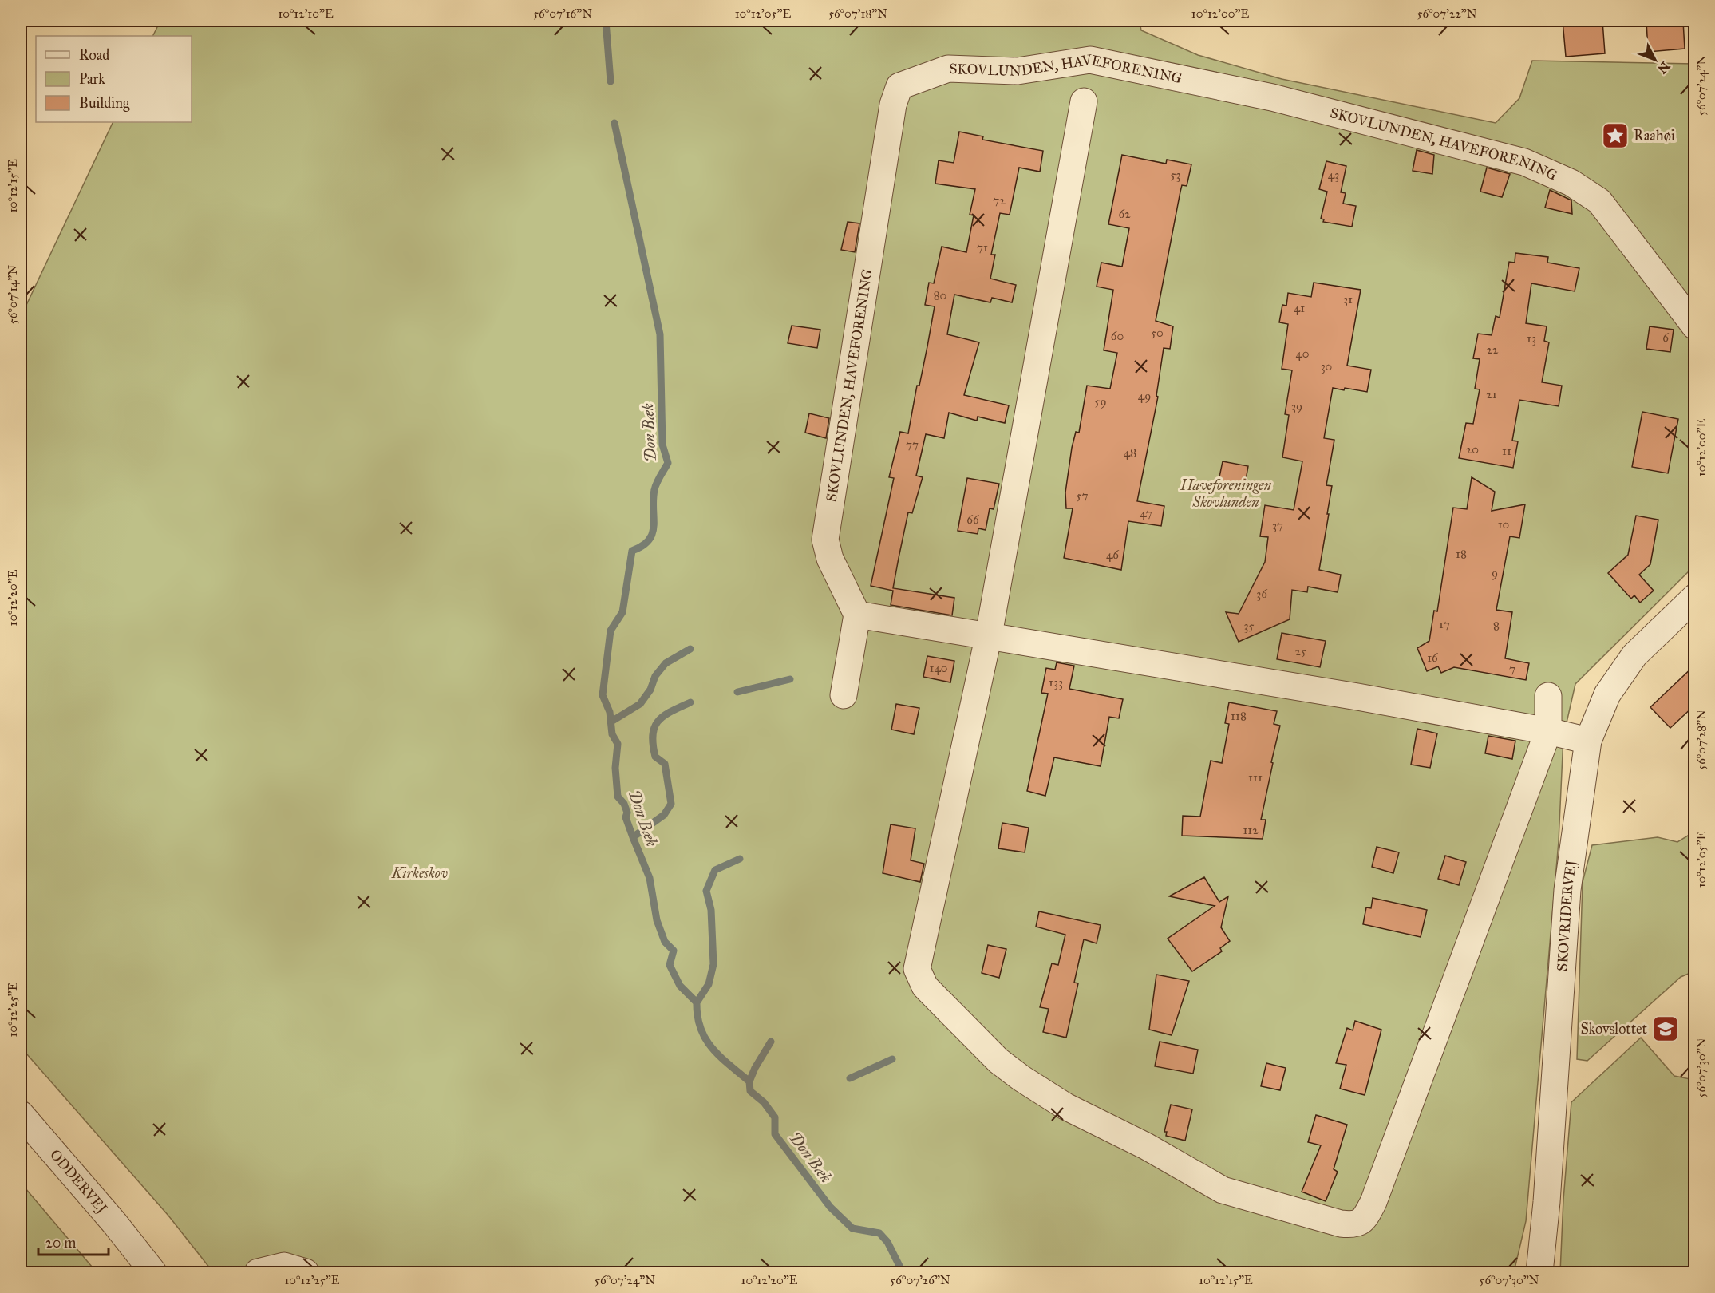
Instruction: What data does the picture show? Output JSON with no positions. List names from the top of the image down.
{
  "streets": {
    "street": ["SKOVLUNDEN, HAVEFORENING", "SKOVRIDERVEJ", "ODDERVEJ"]
  },
  "water": ["Don Bæk"],
  "parks": ["Haveforeningen Skovlunden", "Kirkeskov"],
  "places": {
    "place": ["Raahøi"],
    "school or university": ["Skovslottet"]
  },
  "house_numbers": [
    "53",
    "43",
    "72",
    "62",
    "71",
    "80",
    "31",
    "41",
    "50",
    "60",
    "6",
    "13",
    "22",
    "40",
    "30",
    "21",
    "49",
    "59",
    "39",
    "77",
    "20",
    "11",
    "48",
    "57",
    "47",
    "66",
    "10",
    "37",
    "18",
    "46",
    "9",
    "36",
    "17",
    "35",
    "8",
    "25",
    "16",
    "140",
    "7",
    "133",
    "118",
    "111",
    "112"
  ],
  "legend": ["Road", "Park", "Building"],
  "scale_bar": "20 m",
  "north": "bottom right",
  "coordinates": [
    "10°12'10\"E",
    "56°07'16\"N",
    "10°12'05\"E",
    "56°07'18\"N",
    "10°12'00\"E",
    "56°07'22\"N",
    "56°07'24\"N",
    "10°12'15\"E",
    "56°07'14\"N",
    "10°12'20\"E",
    "56°07'28\"N",
    "10°12'25\"E",
    "56°07'30\"N",
    "56°07'26\"N"
  ]
}
